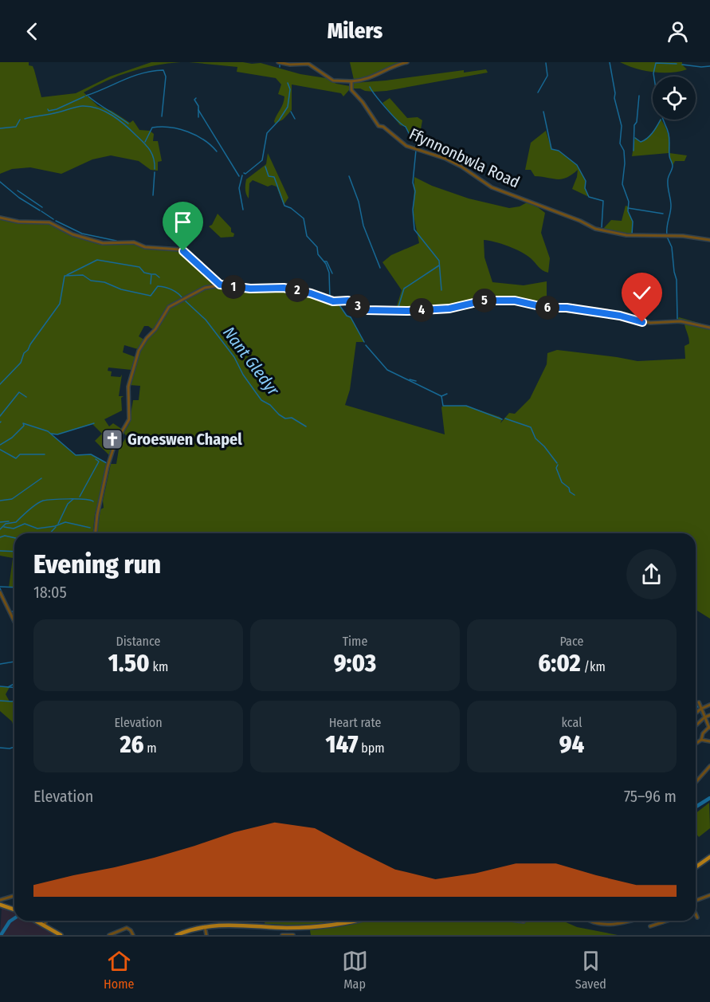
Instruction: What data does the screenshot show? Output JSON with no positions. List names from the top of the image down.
{
  "streets": {
    "street": ["Ffynnonbwla Road"]
  },
  "water": ["Nant Gledyr"],
  "places": {
    "church": ["Groeswen Chapel"]
  },
  "page": {
    "header": "Milers",
    "pins": [
      "1",
      "2",
      "5",
      "3",
      "6",
      "4"
    ],
    "heading": ["Evening run", "18:05"],
    "stats": [
      ["Distance", "1.50 km"],
      ["Time", "9:03"],
      ["Pace", "6:02 /km"],
      ["Elevation", "26 m"],
      ["Heart rate", "147 bpm"],
      ["kcal", "94"]
    ],
    "chart": ["Elevation", "75–96 m"],
    "tabs": ["Home", "Map", "Saved"]
  }
}
